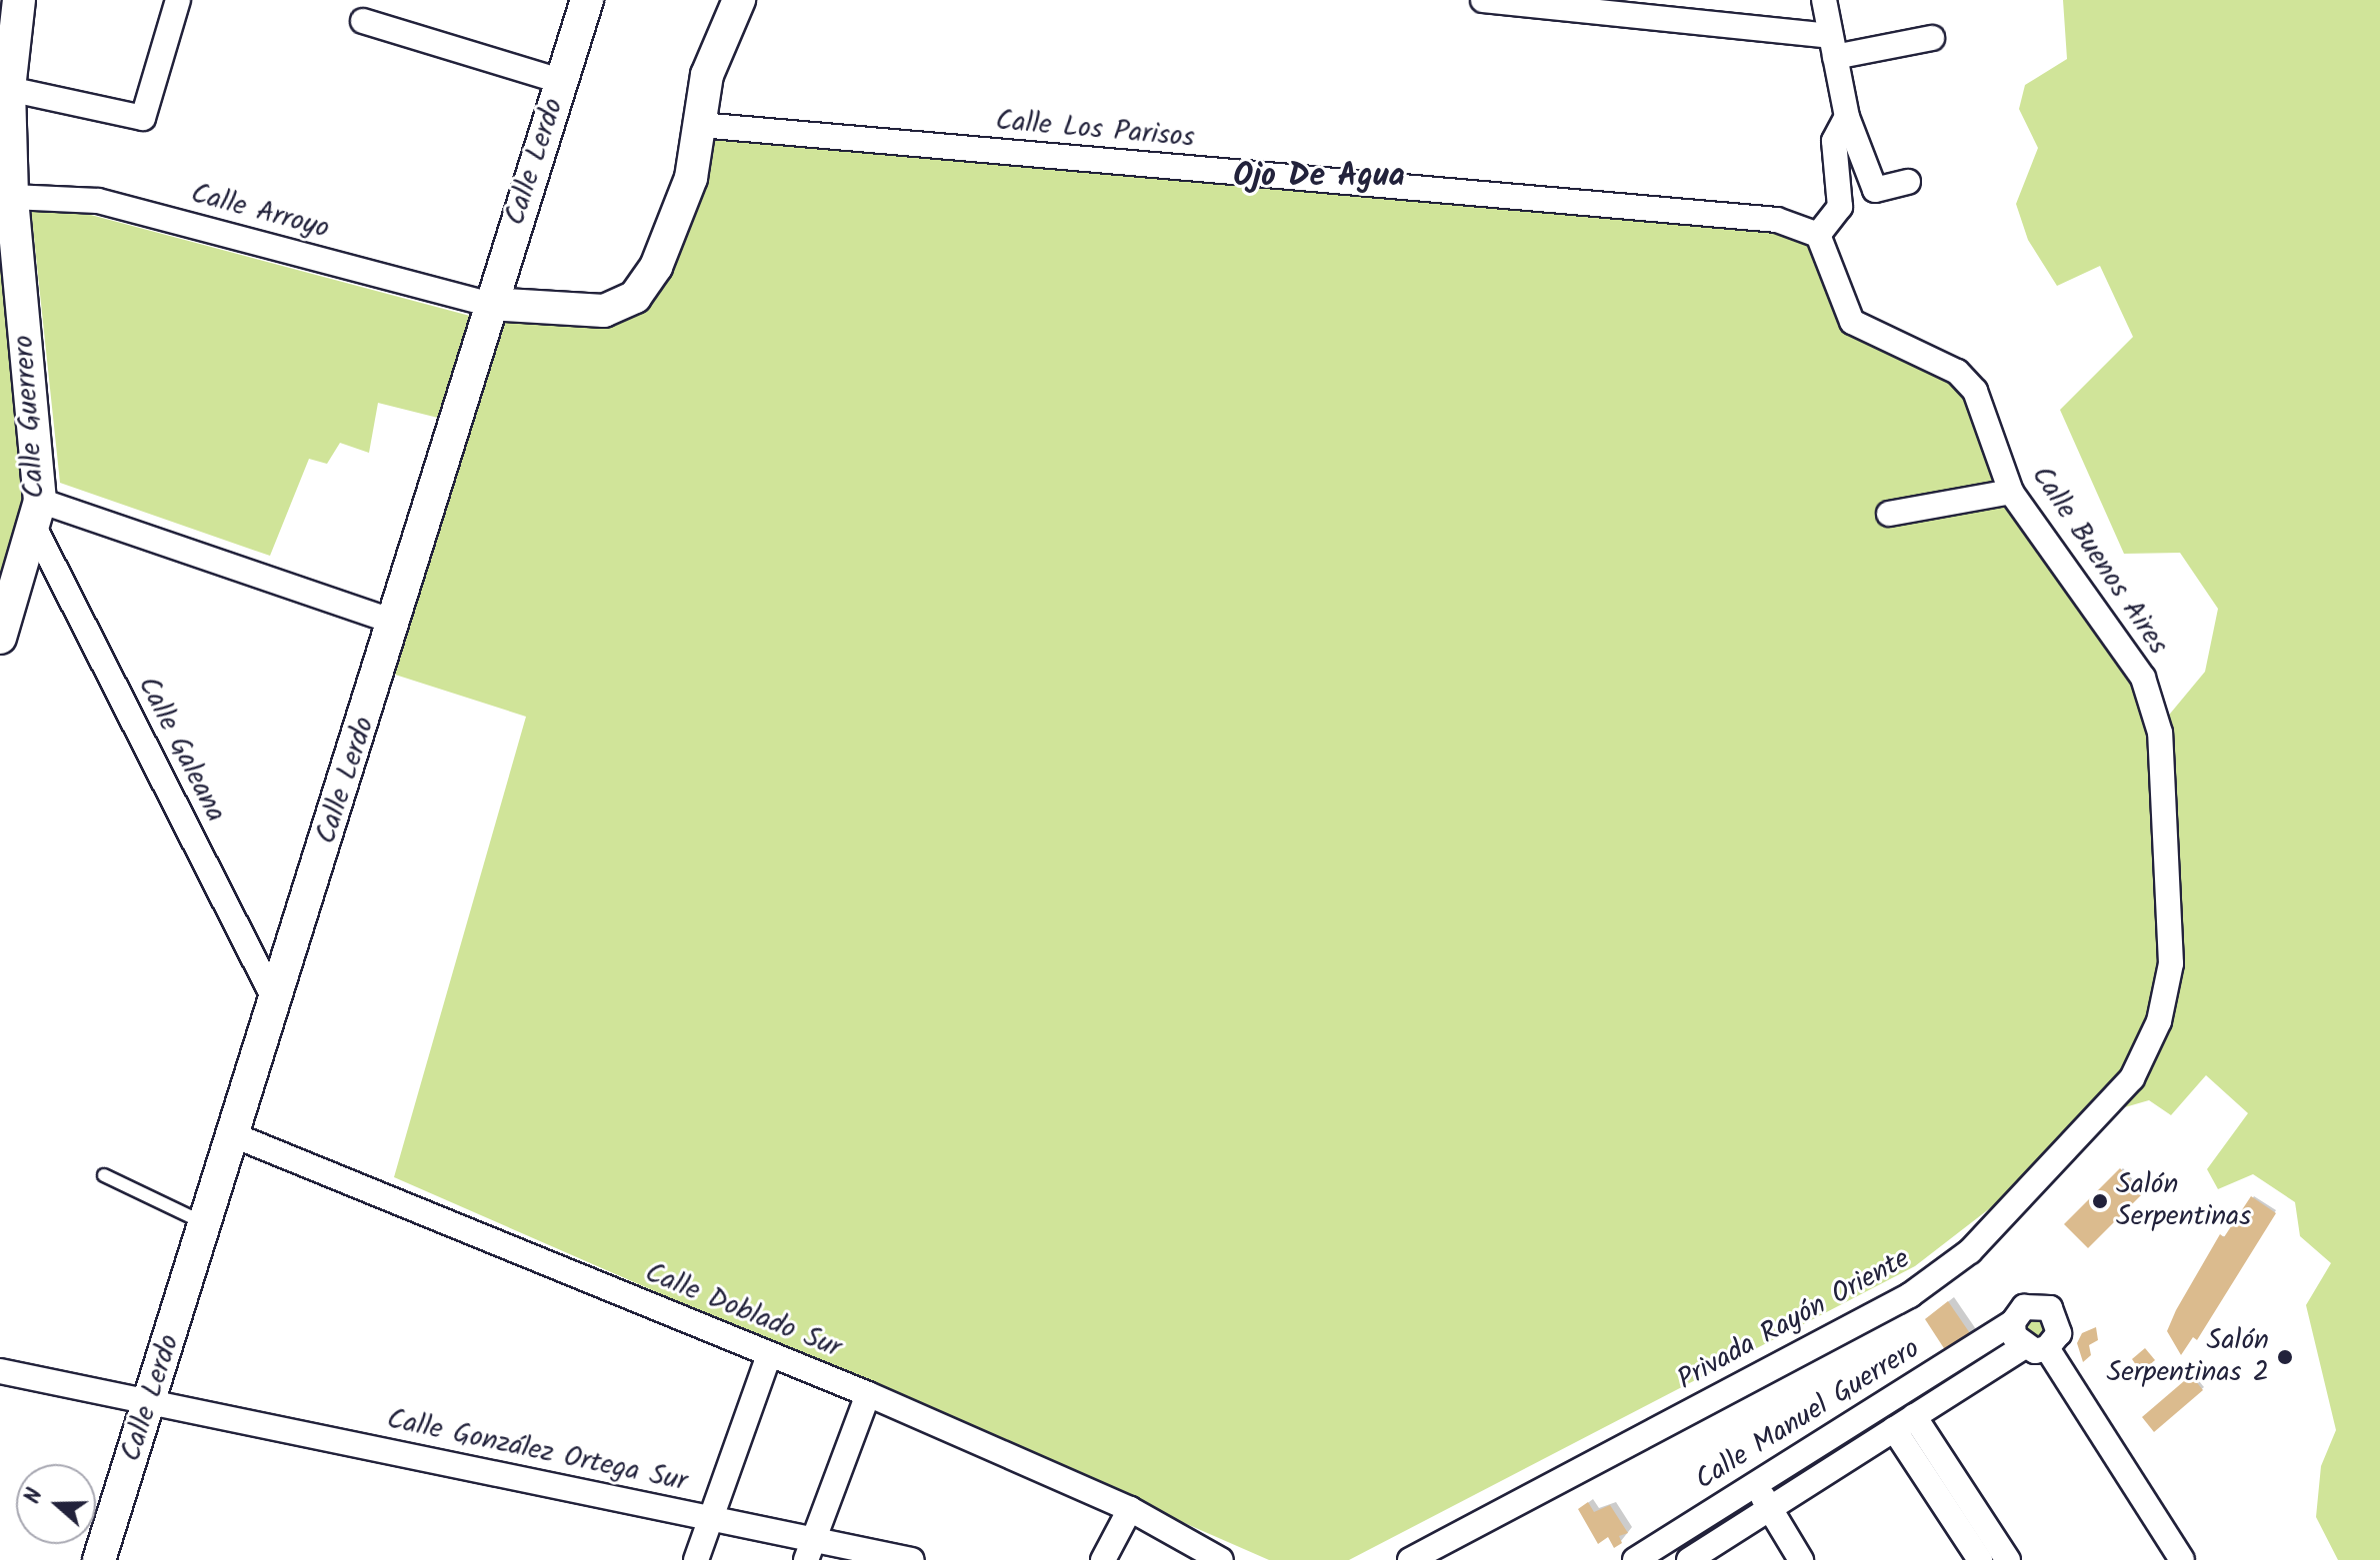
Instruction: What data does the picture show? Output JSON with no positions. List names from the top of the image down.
{
  "streets": {
    "street": [
      "Calle Los Parisos",
      "Calle Lerdo",
      "Calle Arroyo",
      "Calle Guerrero",
      "Calle Buenos Aires",
      "Calle Galeana",
      "Calle Doblado Sur",
      "Privada Rayón Oriente",
      "Calle Manuel Guerrero",
      "Calle González Ortega Sur"
    ]
  },
  "crossings": [
    ["Calle Los Parisos", "Calle Buenos Aires"],
    ["Calle Lerdo", "Calle Arroyo"],
    ["Calle Lerdo", "Calle Galeana"],
    ["Calle Lerdo", "Calle Doblado Sur"],
    ["Calle Lerdo", "Calle González Ortega Sur"],
    ["Calle Arroyo", "Calle Guerrero"],
    ["Calle Guerrero", "Calle Galeana"],
    ["Calle Buenos Aires", "Privada Rayón Oriente"]
  ],
  "districts": ["Ojo De Agua"],
  "places": ["Salón Serpentinas", "Salón Serpentinas 2"],
  "north": "left"
}
